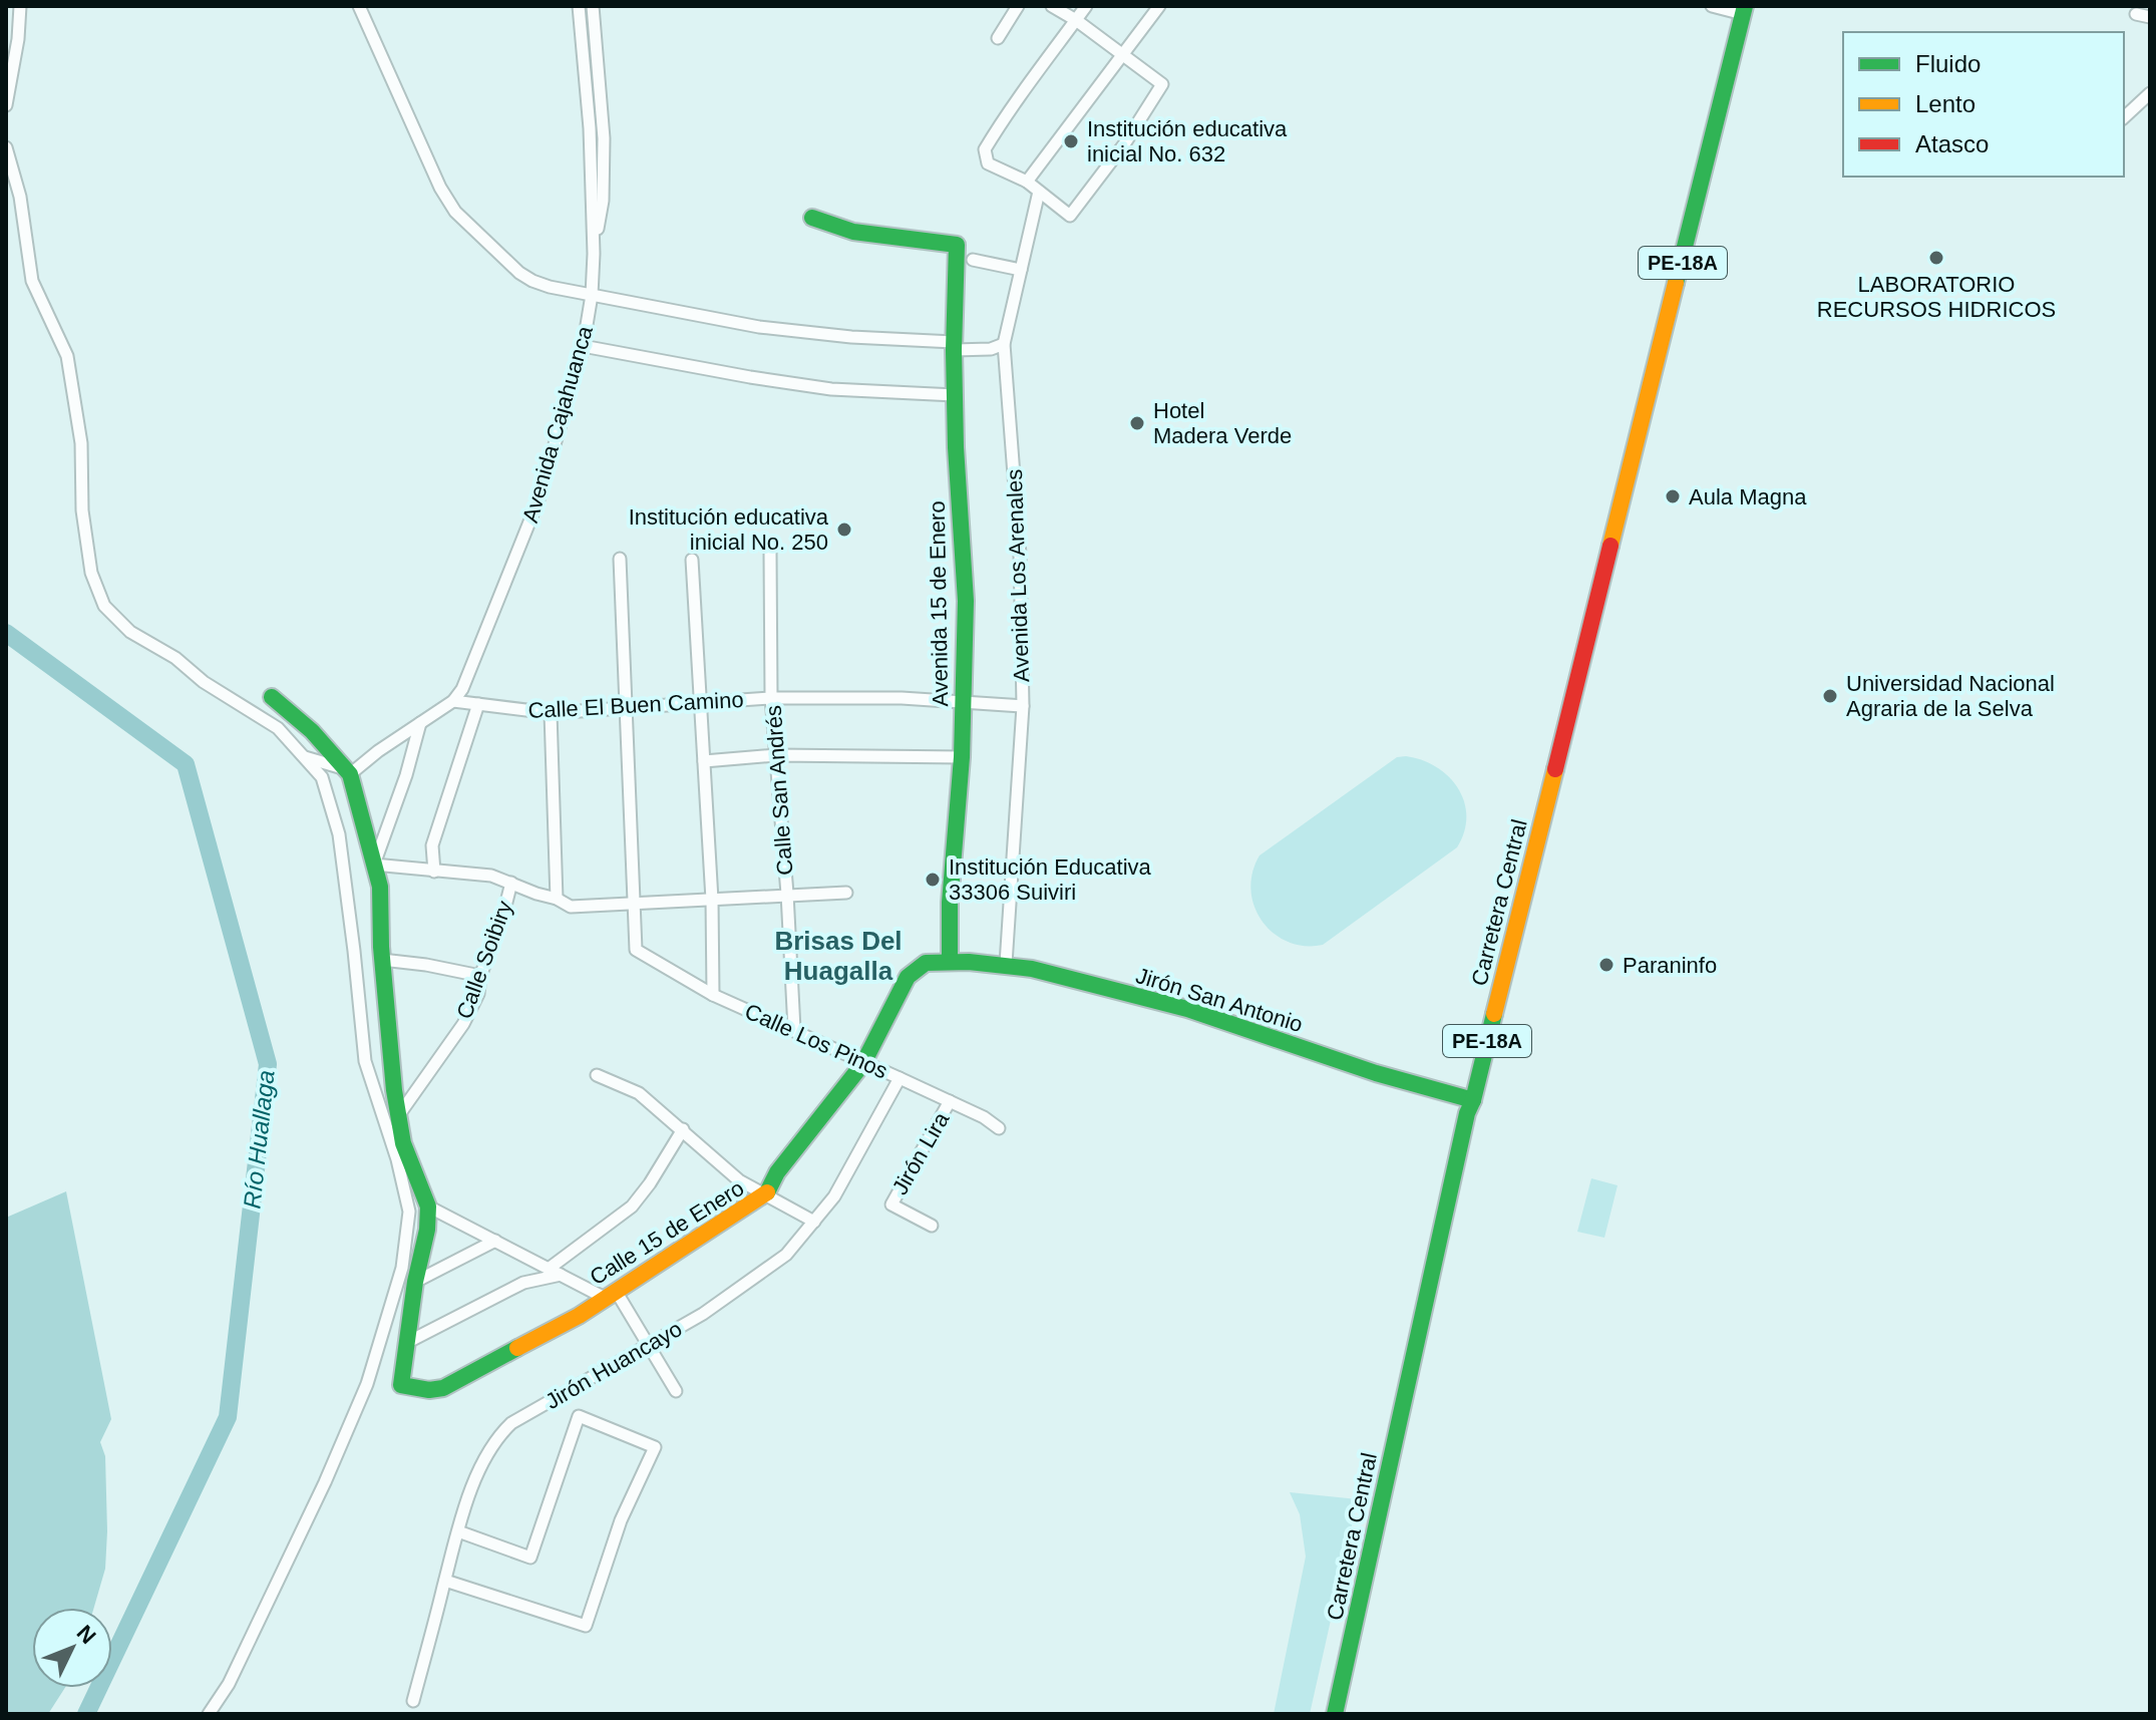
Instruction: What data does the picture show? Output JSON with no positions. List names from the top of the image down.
{
  "streets": {
    "main road": [
      "PE-18A",
      "Avenida 15 de Enero",
      "Carretera Central",
      "Jirón San Antonio",
      "Calle 15 de Enero"
    ],
    "street": [
      "Avenida Cajahuanca",
      "Avenida Los Arenales",
      "Calle El Buen Camino",
      "Calle San Andrés",
      "Calle Soibiry",
      "Calle Los Pinos",
      "Jirón Lira",
      "Jirón Huancayo"
    ]
  },
  "crossings": [
    ["Avenida Cajahuanca", "Calle El Buen Camino"],
    ["Avenida Los Arenales", "Calle El Buen Camino"],
    ["Avenida Los Arenales", "Jirón San Antonio"],
    ["Avenida 15 de Enero", "Calle El Buen Camino"],
    ["Avenida 15 de Enero", "Jirón San Antonio"],
    ["Avenida 15 de Enero", "Calle 15 de Enero"],
    ["Calle El Buen Camino", "Calle San Andrés"],
    ["Calle San Andrés", "Calle Los Pinos"],
    ["Carretera Central", "Jirón San Antonio"],
    ["Jirón San Antonio", "Calle 15 de Enero"],
    ["Calle Los Pinos", "Jirón Lira"],
    ["Calle Los Pinos", "Calle 15 de Enero"],
    ["Calle Los Pinos", "Jirón Huancayo"]
  ],
  "districts": ["Brisas Del Huagalla"],
  "water": ["Río Huallaga"],
  "places": [
    "Institución educativa inicial No. 632",
    "LABORATORIO RECURSOS HIDRICOS",
    "Hotel Madera Verde",
    "Aula Magna",
    "Institución educativa inicial No. 250",
    "Universidad Nacional Agraria de la Selva",
    "Institución Educativa 33306 Suiviri",
    "Paraninfo"
  ],
  "legend": ["Fluido", "Lento", "Atasco"],
  "north": "top right"
}
